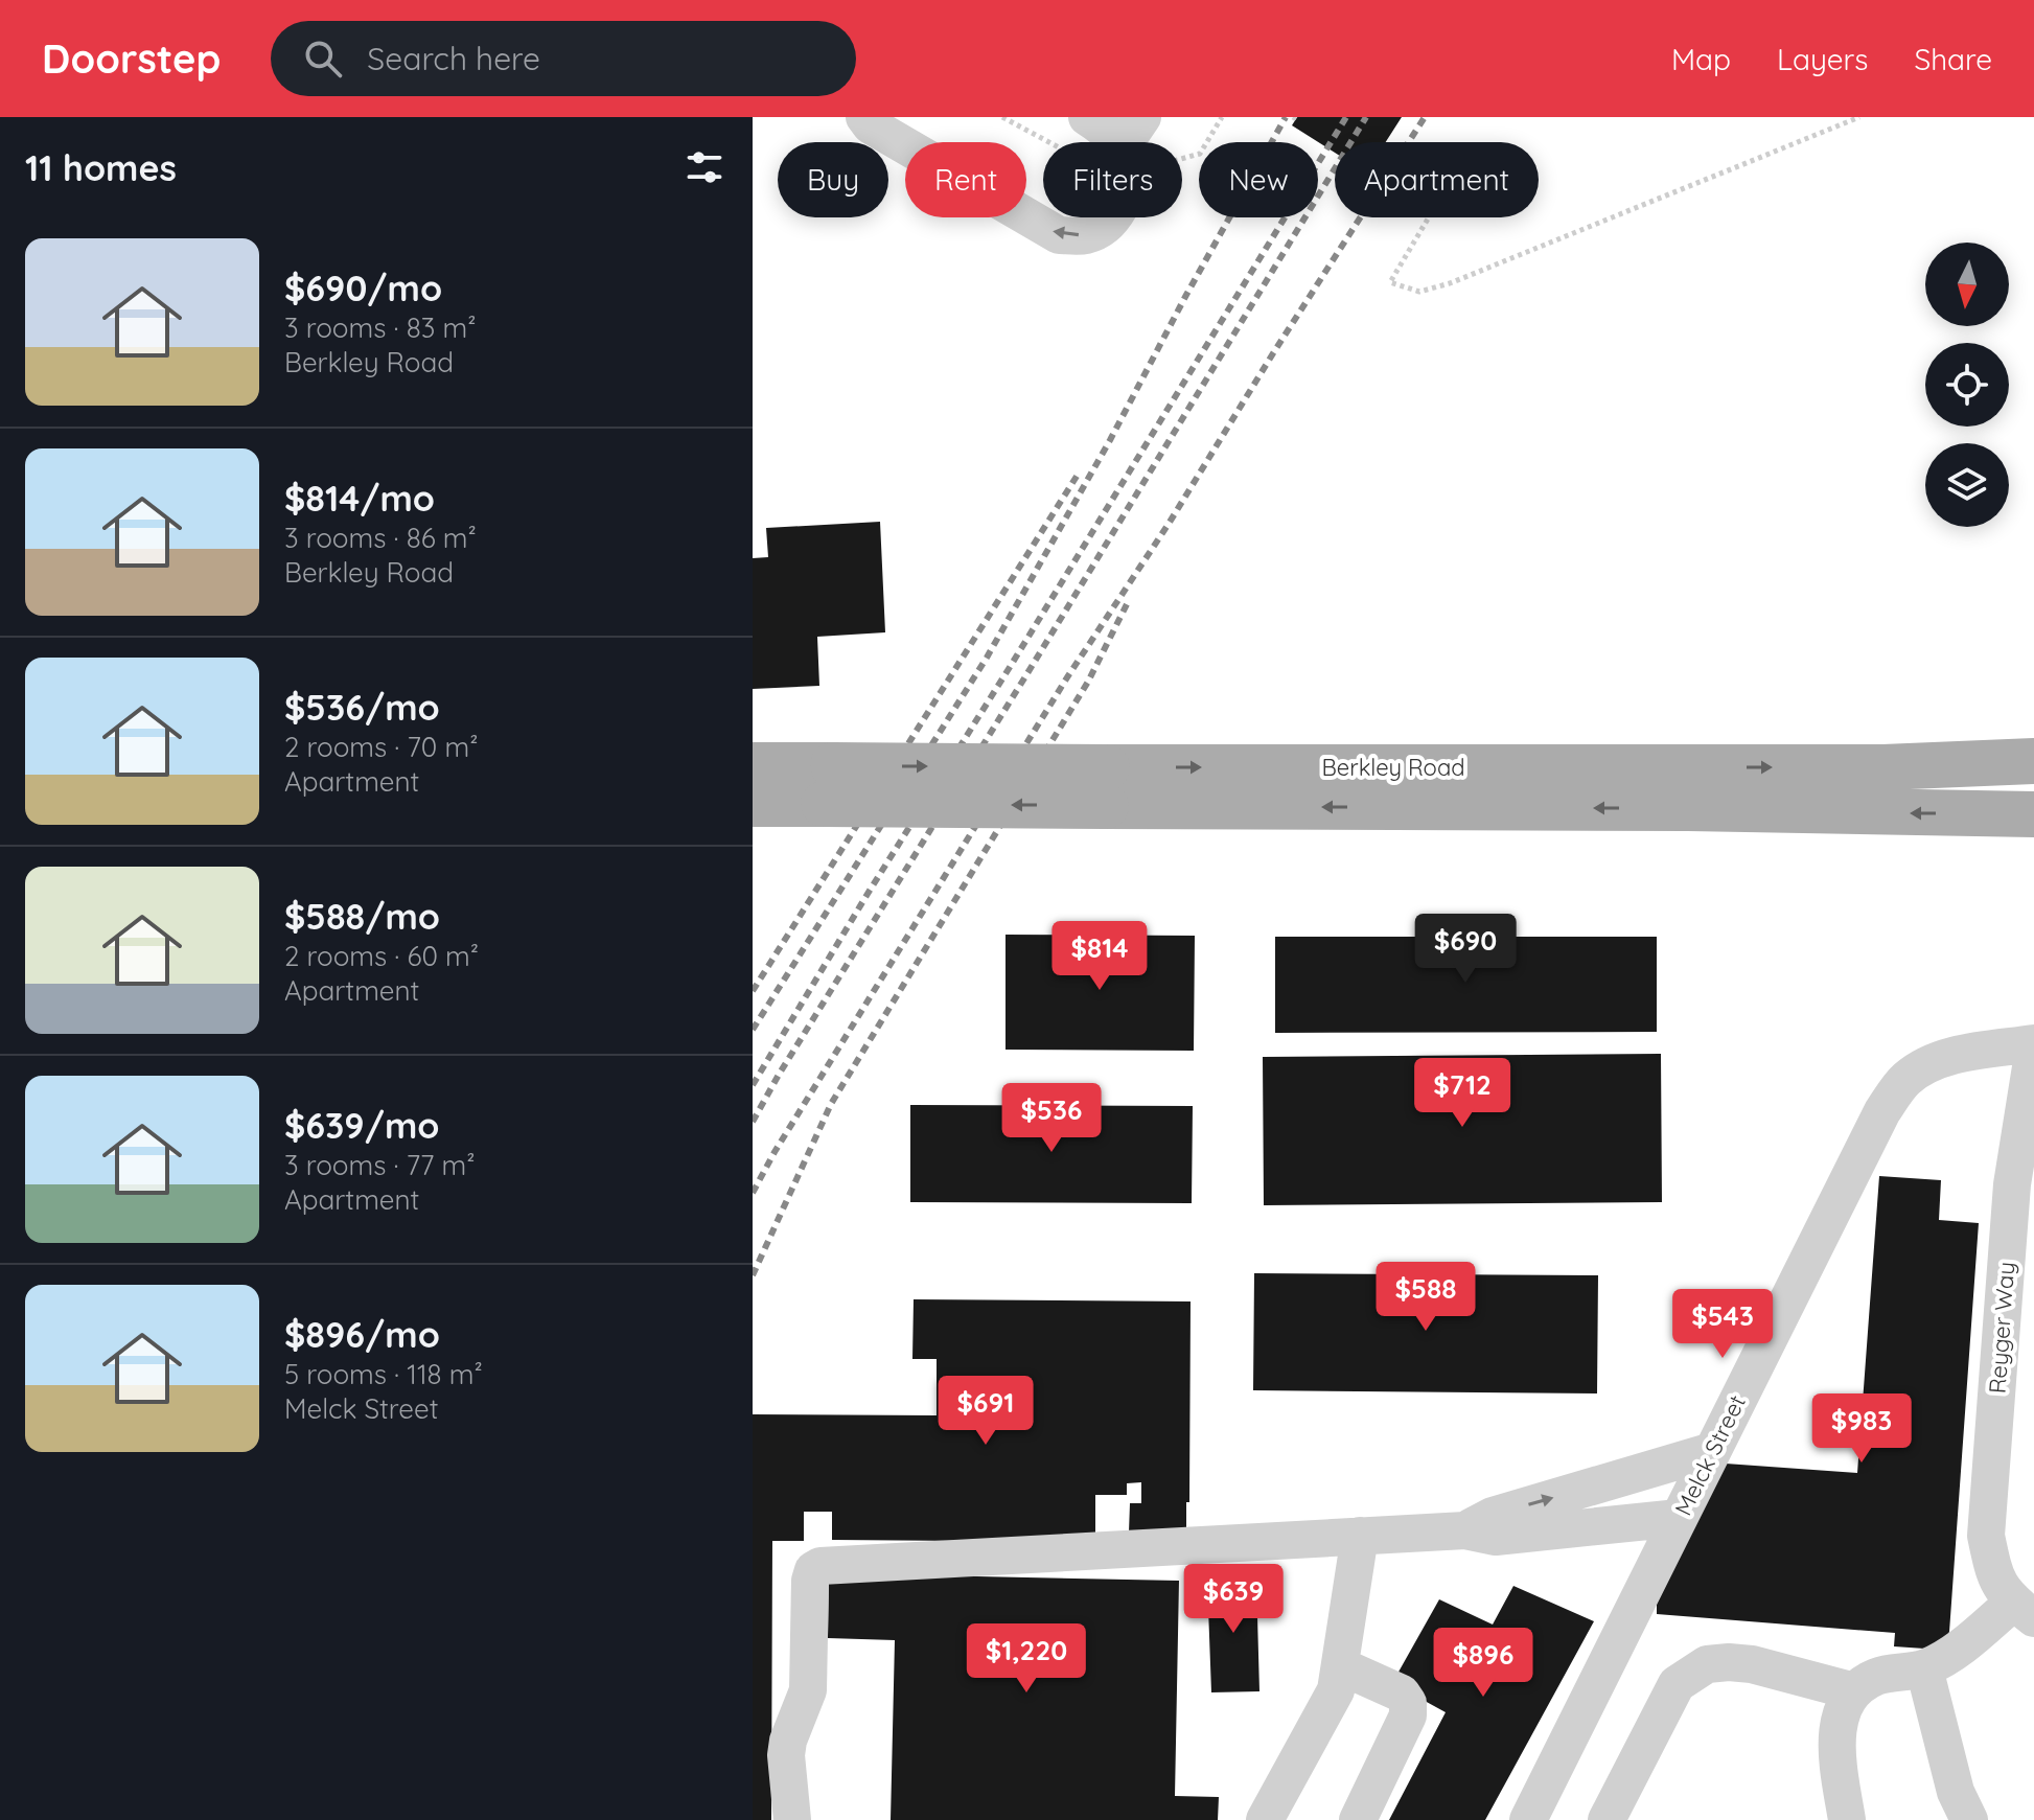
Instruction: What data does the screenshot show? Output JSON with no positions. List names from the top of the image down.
{
  "streets": {
    "main road": ["Berkley Road"],
    "street": ["Reyger Way", "Melck Street"]
  },
  "crossings": [
    ["Reyger Way", "Melck Street"]
  ],
  "north": "bottom",
  "page": {
    "header": "Doorstep",
    "search": "Search here",
    "nav": ["Map", "Layers", "Share"],
    "heading": "11 homes",
    "chip": [
      "Buy",
      "Rent",
      "Filters",
      "New",
      "Apartment"
    ],
    "list": [
      {
        "name": "$690/mo",
        "note": "3 rooms · 83 m² · Berkley Road"
      },
      {
        "name": "$814/mo",
        "note": "3 rooms · 86 m² · Berkley Road"
      },
      {
        "name": "$536/mo",
        "note": "2 rooms · 70 m² · Apartment"
      },
      {
        "name": "$588/mo",
        "note": "2 rooms · 60 m² · Apartment"
      },
      {
        "name": "$639/mo",
        "note": "3 rooms · 77 m² · Apartment"
      },
      {
        "name": "$896/mo",
        "note": "5 rooms · 118 m² · Melck Street"
      }
    ],
    "price": [
      "$690",
      "$814",
      "$712",
      "$536",
      "$588",
      "$543",
      "$691",
      "$983",
      "$639",
      "$1,220",
      "$896"
    ]
  }
}
